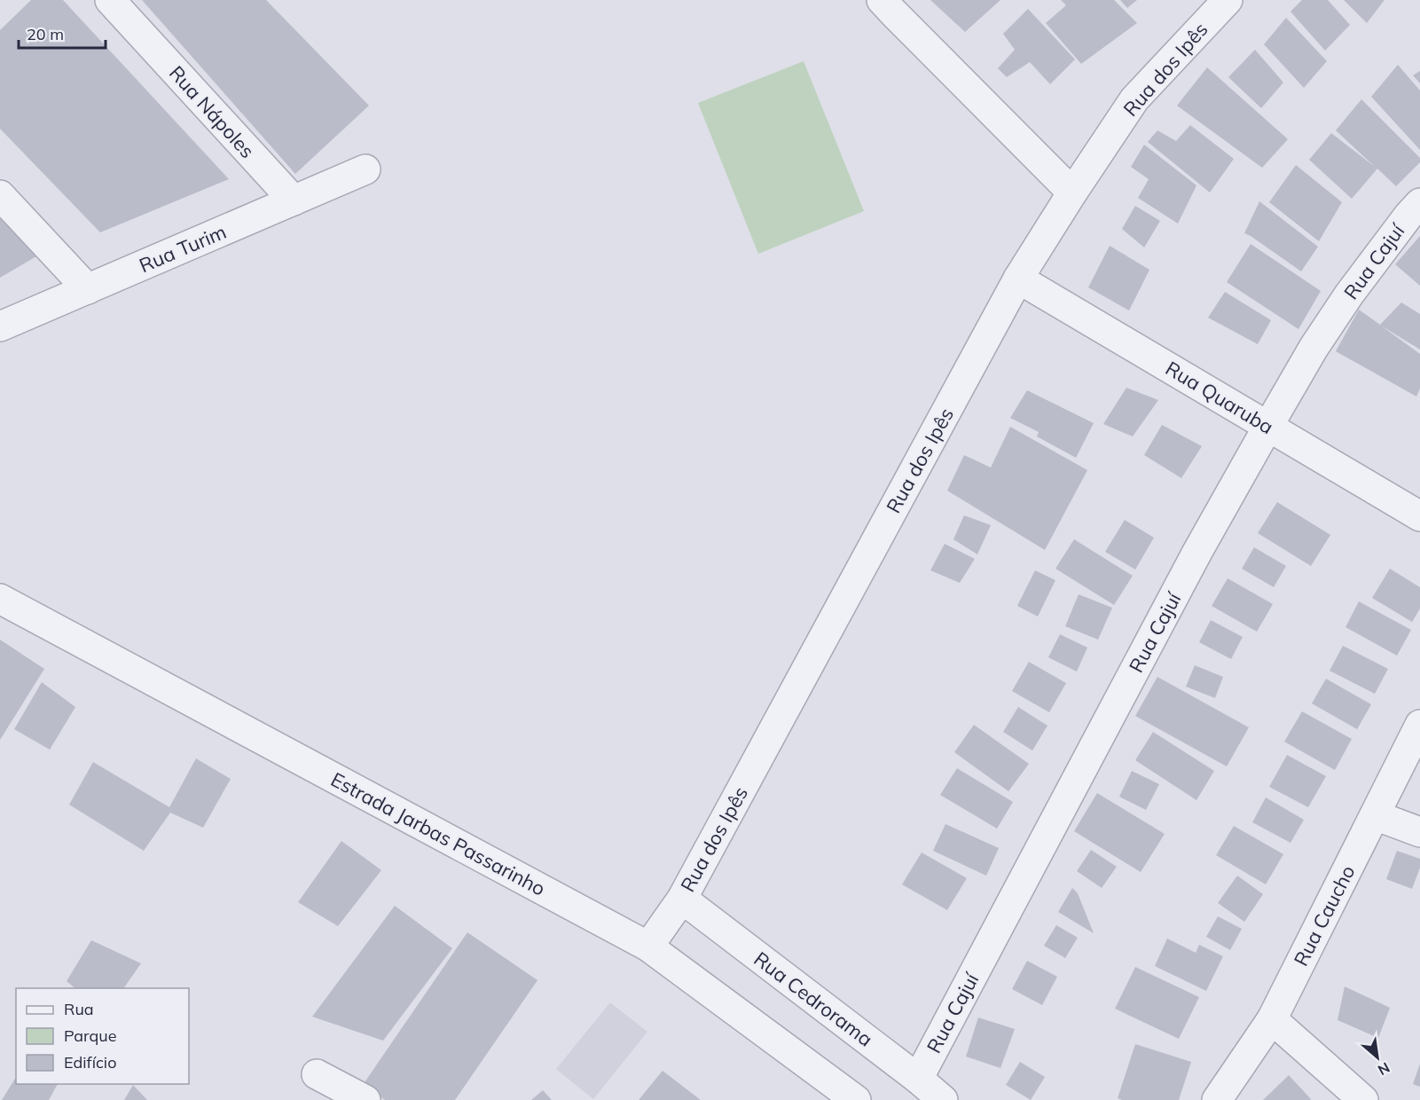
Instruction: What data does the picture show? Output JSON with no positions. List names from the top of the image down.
{
  "streets": {
    "street": [
      "Rua dos Ipês",
      "Rua Nápoles",
      "Rua Turim",
      "Rua Cajuí",
      "Rua Quaruba",
      "Estrada Jarbas Passarinho",
      "Rua Caucho",
      "Rua Cedrorama"
    ]
  },
  "crossings": [
    ["Rua dos Ipês", "Rua Quaruba"],
    ["Rua dos Ipês", "Estrada Jarbas Passarinho"],
    ["Rua dos Ipês", "Rua Cedrorama"],
    ["Rua Nápoles", "Rua Turim"],
    ["Rua Cajuí", "Rua Quaruba"],
    ["Rua Cajuí", "Rua Cedrorama"]
  ],
  "legend": ["Rua", "Parque", "Edifício"],
  "scale_bar": "20 m",
  "north": "bottom right"
}
